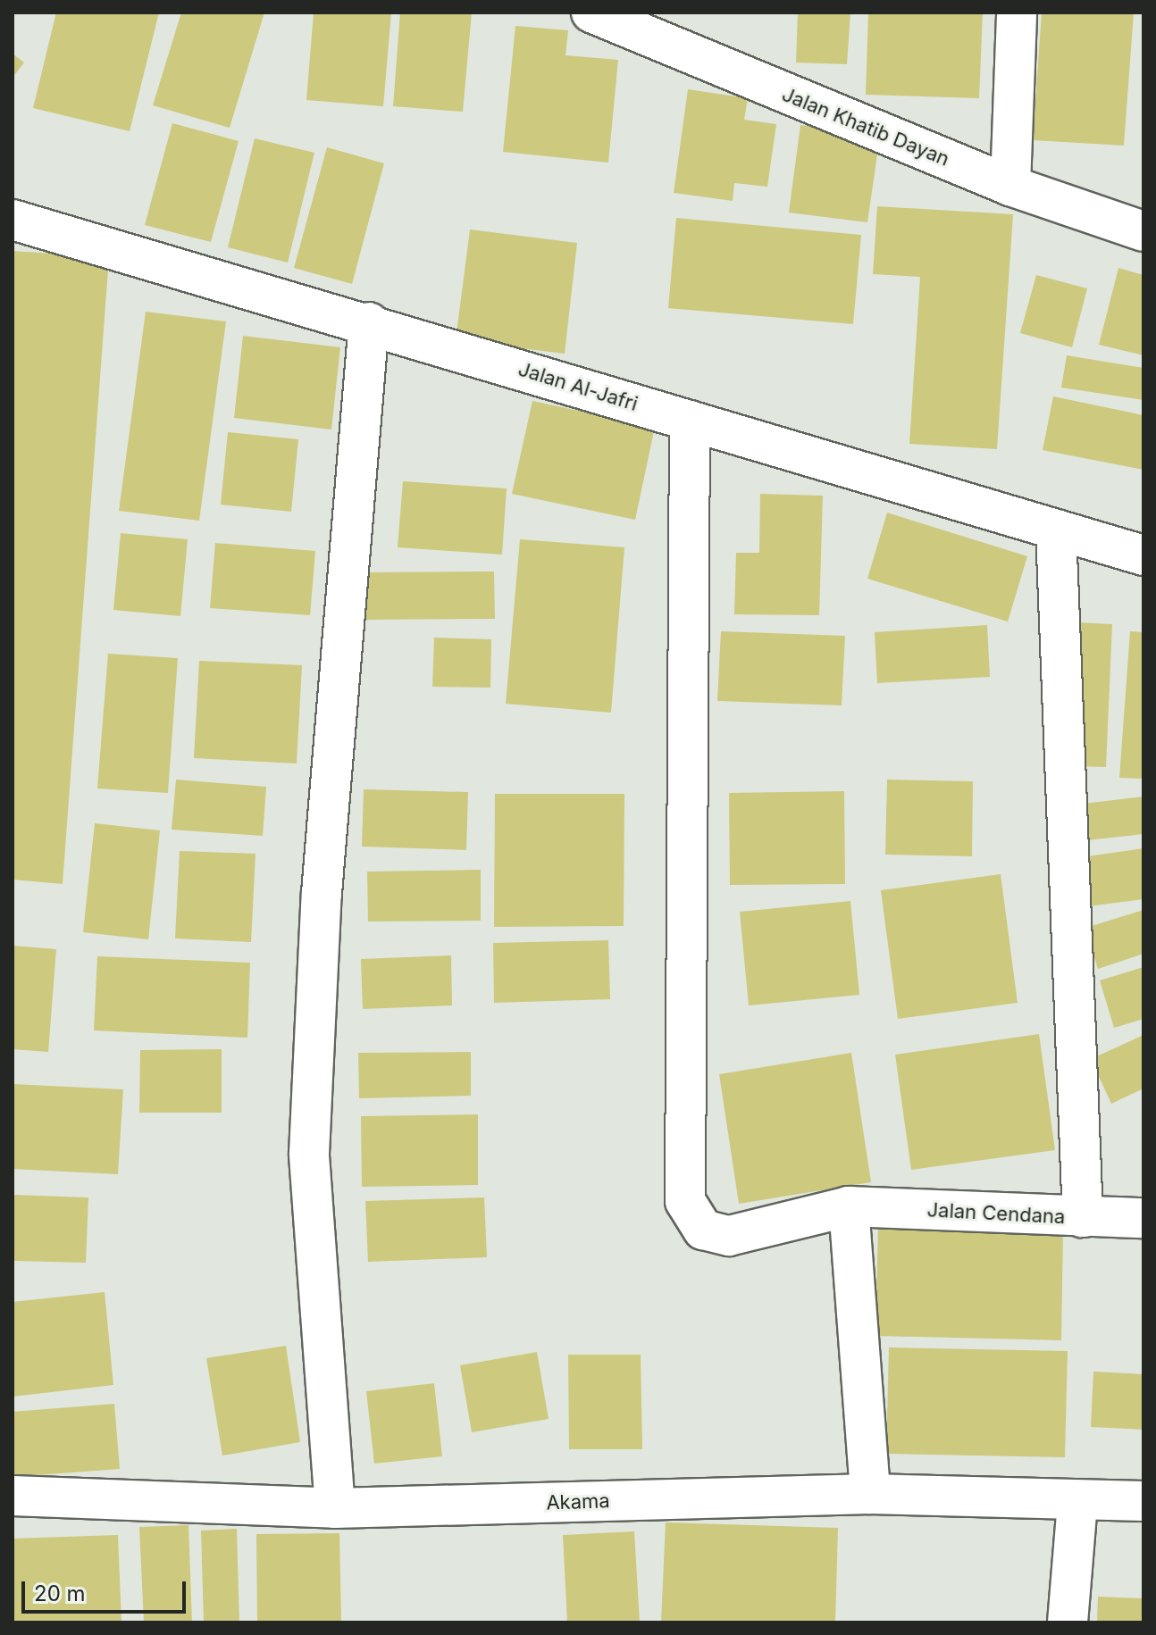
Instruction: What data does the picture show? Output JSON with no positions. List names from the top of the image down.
{
  "streets": {
    "street": [
      "Jalan Khatib Dayan",
      "Jalan Al-Jafri",
      "Jalan Cendana",
      "Akama"
    ]
  },
  "crossings": [
    ["Jalan Al-Jafri", "Jalan Cendana"]
  ],
  "scale_bar": "20 m"
}
